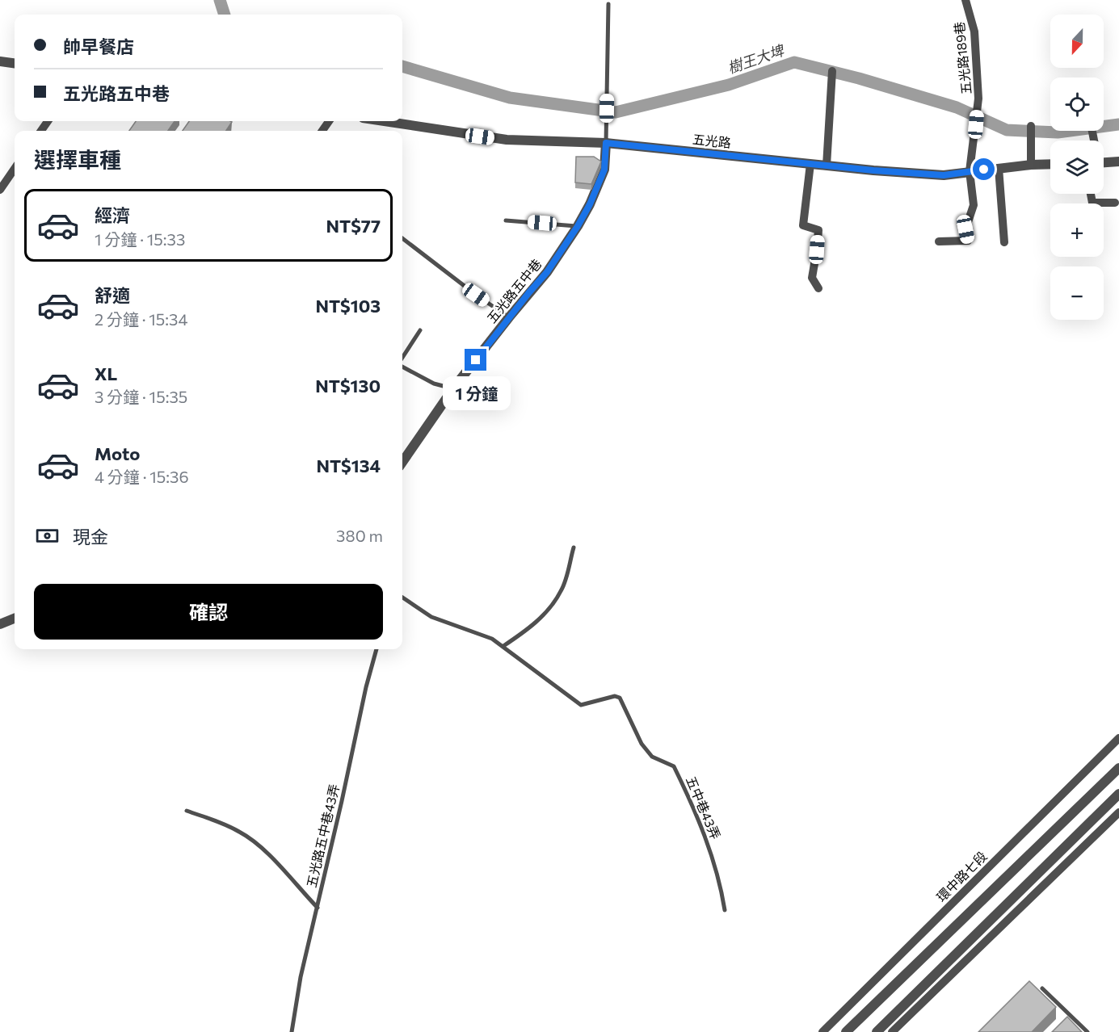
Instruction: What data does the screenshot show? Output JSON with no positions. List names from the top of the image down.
{
  "streets": {
    "street": [
      "五光路189巷",
      "五光路",
      "五光路五中巷",
      "環中路七段"
    ],
    "lane": ["五中巷43弄", "五光路五中巷43弄"]
  },
  "crossings": [
    ["五光路189巷", "五光路"],
    ["五光路", "五光路五中巷"]
  ],
  "water": ["樹王大埤"],
  "north": "bottom",
  "page": {
    "map_buttons": ["+", "−"],
    "banner": ["帥早餐店", "五光路五中巷"],
    "heading": "選擇車種",
    "list": [
      {
        "name": "經濟",
        "note": "1 分鐘 · 15:33",
        "value": "NT$77"
      },
      {
        "name": "舒適",
        "note": "2 分鐘 · 15:34",
        "value": "NT$103"
      },
      {
        "name": "XL",
        "note": "3 分鐘 · 15:35",
        "value": "NT$130"
      },
      {
        "name": "Moto",
        "note": "4 分鐘 · 15:36",
        "value": "NT$134"
      }
    ],
    "bubble": "1 分鐘",
    "pay": ["現金", "380 m"],
    "buttons": "確認"
  }
}
